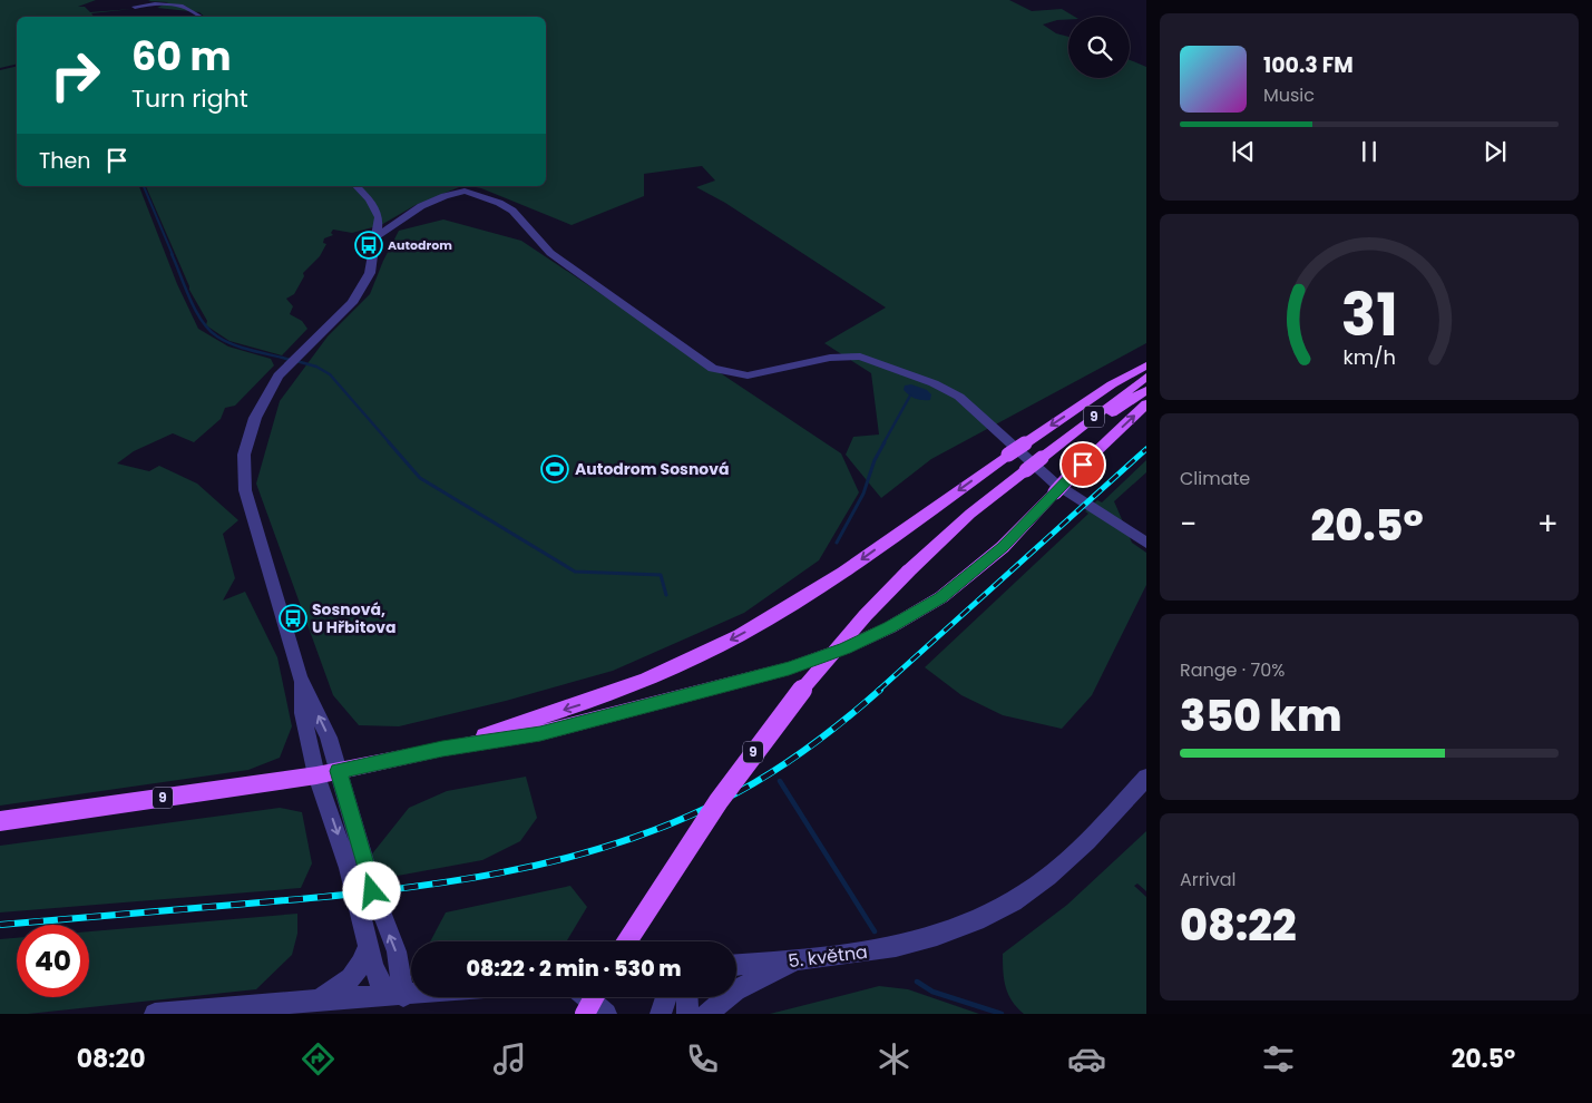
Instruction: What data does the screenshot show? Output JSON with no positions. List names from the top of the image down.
{
  "streets": {
    "main road": ["9"],
    "street": ["5. května"]
  },
  "places": {
    "bus stop": ["Autodrom", "Sosnová, U Hřbitova"],
    "sports": ["Autodrom Sosnová"]
  },
  "page": {
    "turn": ["60 m", "Turn right"],
    "song": ["100.3 FM", "Music"],
    "then": "Then",
    "tile": [
      "Climate",
      ["Range · 70%", "350 km"],
      ["Arrival", "08:22"]
    ],
    "heat": ["−", "20.5°", "+"],
    "limit": "40",
    "trip": "08:22 · 2 min · 530 m",
    "tabs": ["08:20", "20.5°"],
    "gauge": ["31", "km/h"]
  }
}
